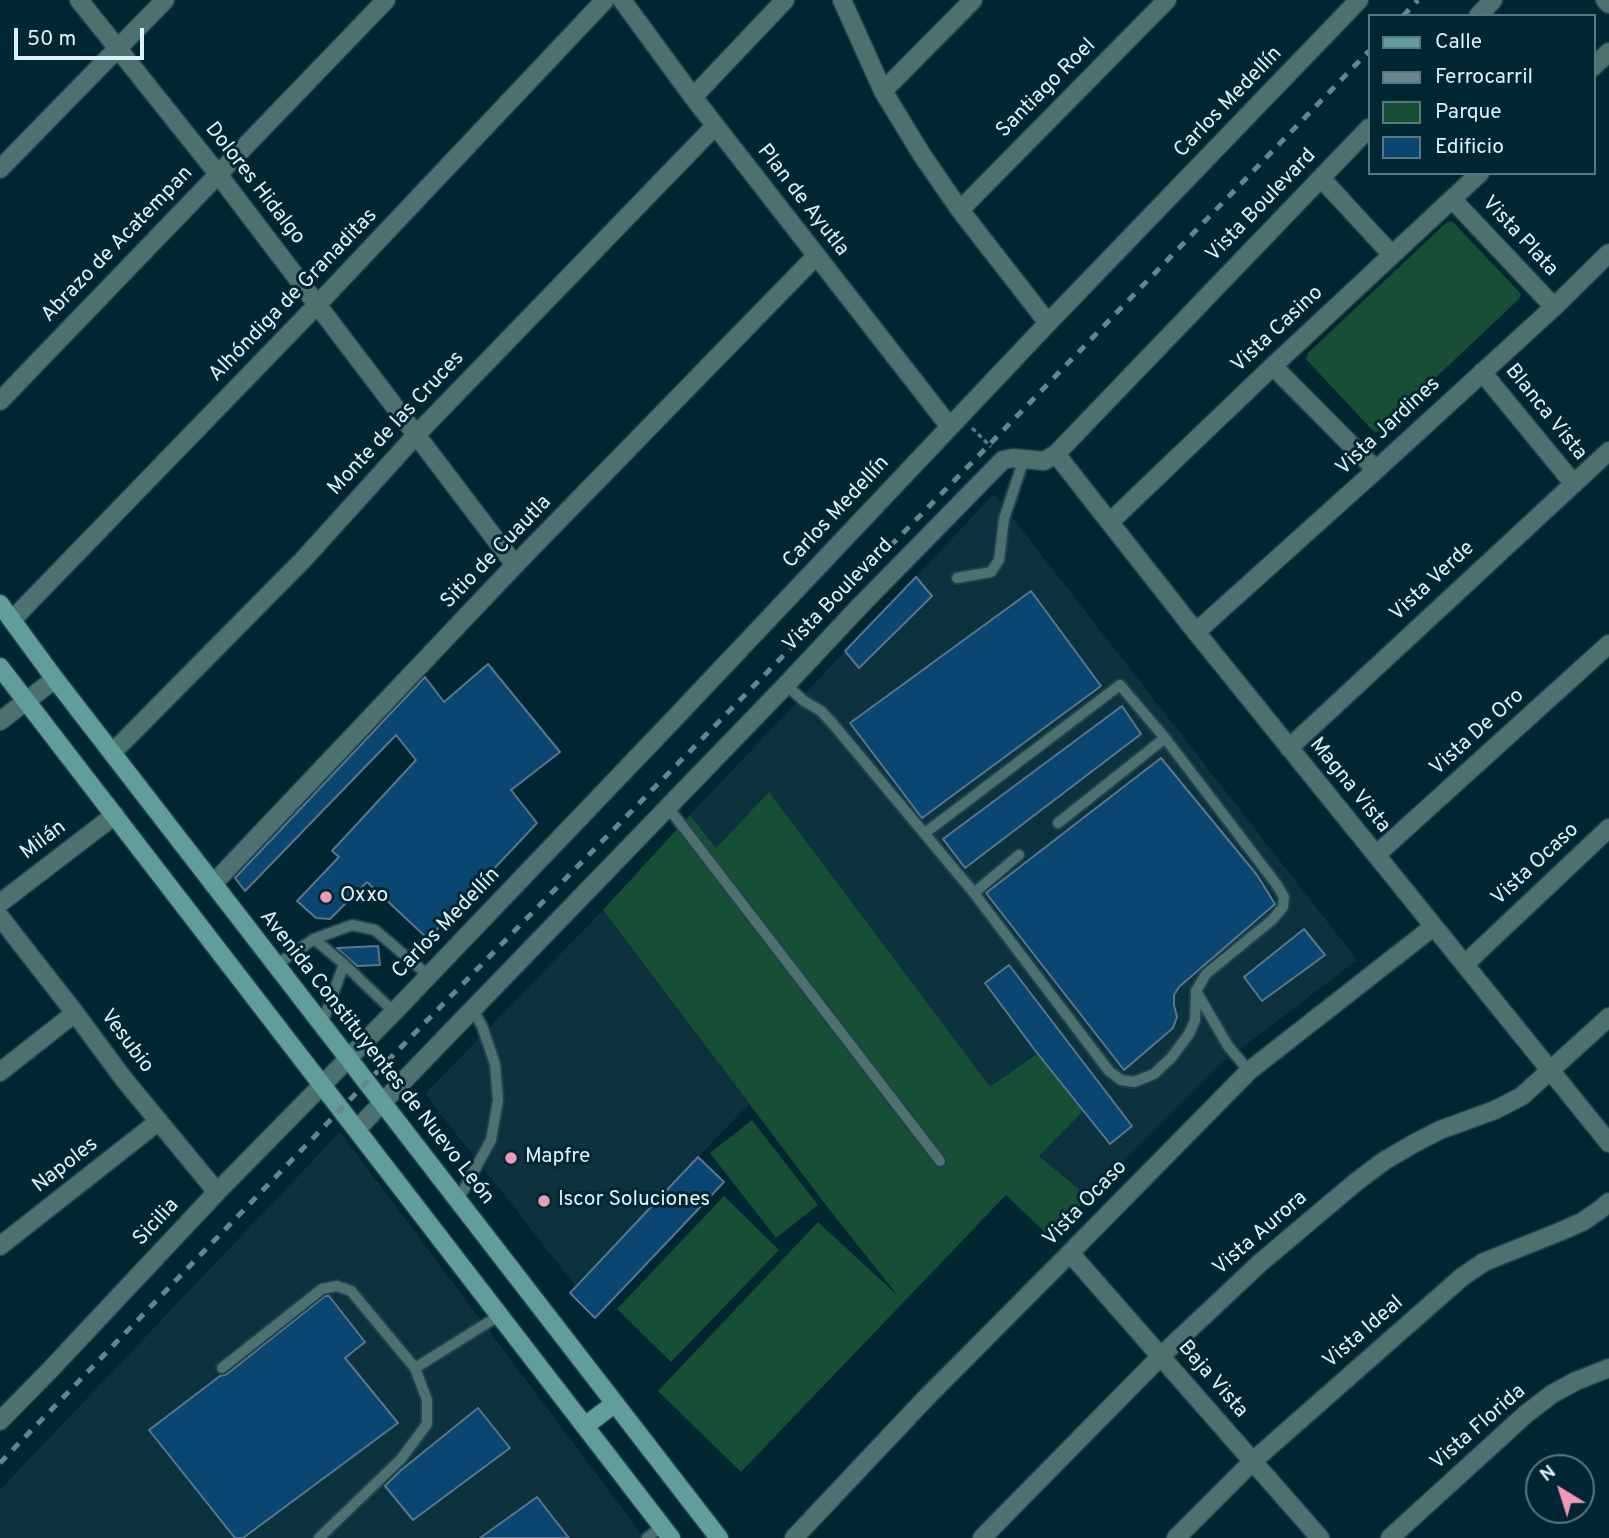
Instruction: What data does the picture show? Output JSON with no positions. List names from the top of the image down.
{
  "streets": {
    "main road": ["Avenida Constituyentes de Nuevo León"],
    "street": [
      "Santiago Roel",
      "Carlos Medellín",
      "Dolores Hidalgo",
      "Plan de Ayutla",
      "Vista Boulevard",
      "Vista Plata",
      "Abrazo de Acatempan",
      "Alhóndiga de Granaditas",
      "Vista Casino",
      "Blanca Vista",
      "Monte de las Cruces",
      "Vista Jardines",
      "Sitio de Cuautla",
      "Vista Verde",
      "Vista De Oro",
      "Magna Vista",
      "Milán",
      "Vista Ocaso",
      "Vesubio",
      "Napoles",
      "Sicilia",
      "Vista Aurora",
      "Vista Ideal",
      "Baja Vista",
      "Vista Florida"
    ]
  },
  "crossings": [
    ["Carlos Medellín", "Plan de Ayutla"],
    ["Carlos Medellín", "Avenida Constituyentes de Nuevo León"],
    ["Carlos Medellín", "Sicilia"],
    ["Dolores Hidalgo", "Abrazo de Acatempan"],
    ["Dolores Hidalgo", "Alhóndiga de Granaditas"],
    ["Dolores Hidalgo", "Monte de las Cruces"],
    ["Dolores Hidalgo", "Sitio de Cuautla"],
    ["Plan de Ayutla", "Monte de las Cruces"],
    ["Plan de Ayutla", "Sitio de Cuautla"],
    ["Vista Boulevard", "Magna Vista"],
    ["Vista Boulevard", "Avenida Constituyentes de Nuevo León"],
    ["Vista Plata", "Vista Casino"],
    ["Vista Plata", "Vista Jardines"],
    ["Alhóndiga de Granaditas", "Avenida Constituyentes de Nuevo León"],
    ["Vista Casino", "Magna Vista"],
    ["Blanca Vista", "Vista Jardines"],
    ["Blanca Vista", "Vista Verde"],
    ["Monte de las Cruces", "Avenida Constituyentes de Nuevo León"],
    ["Vista Jardines", "Magna Vista"],
    ["Sitio de Cuautla", "Avenida Constituyentes de Nuevo León"],
    ["Vista Verde", "Magna Vista"],
    ["Vista De Oro", "Magna Vista"],
    ["Magna Vista", "Vista Ocaso"],
    ["Magna Vista", "Vista Aurora"],
    ["Vista Ocaso", "Baja Vista"],
    ["Vesubio", "Napoles"],
    ["Vesubio", "Sicilia"],
    ["Avenida Constituyentes de Nuevo León", "Sicilia"],
    ["Vista Aurora", "Baja Vista"],
    ["Vista Ideal", "Baja Vista"]
  ],
  "places": ["Oxxo", "Mapfre", "Iscor Soluciones"],
  "legend": [
    "Calle",
    "Ferrocarril",
    "Parque",
    "Edificio"
  ],
  "scale_bar": "50 m",
  "north": "top left"
}
